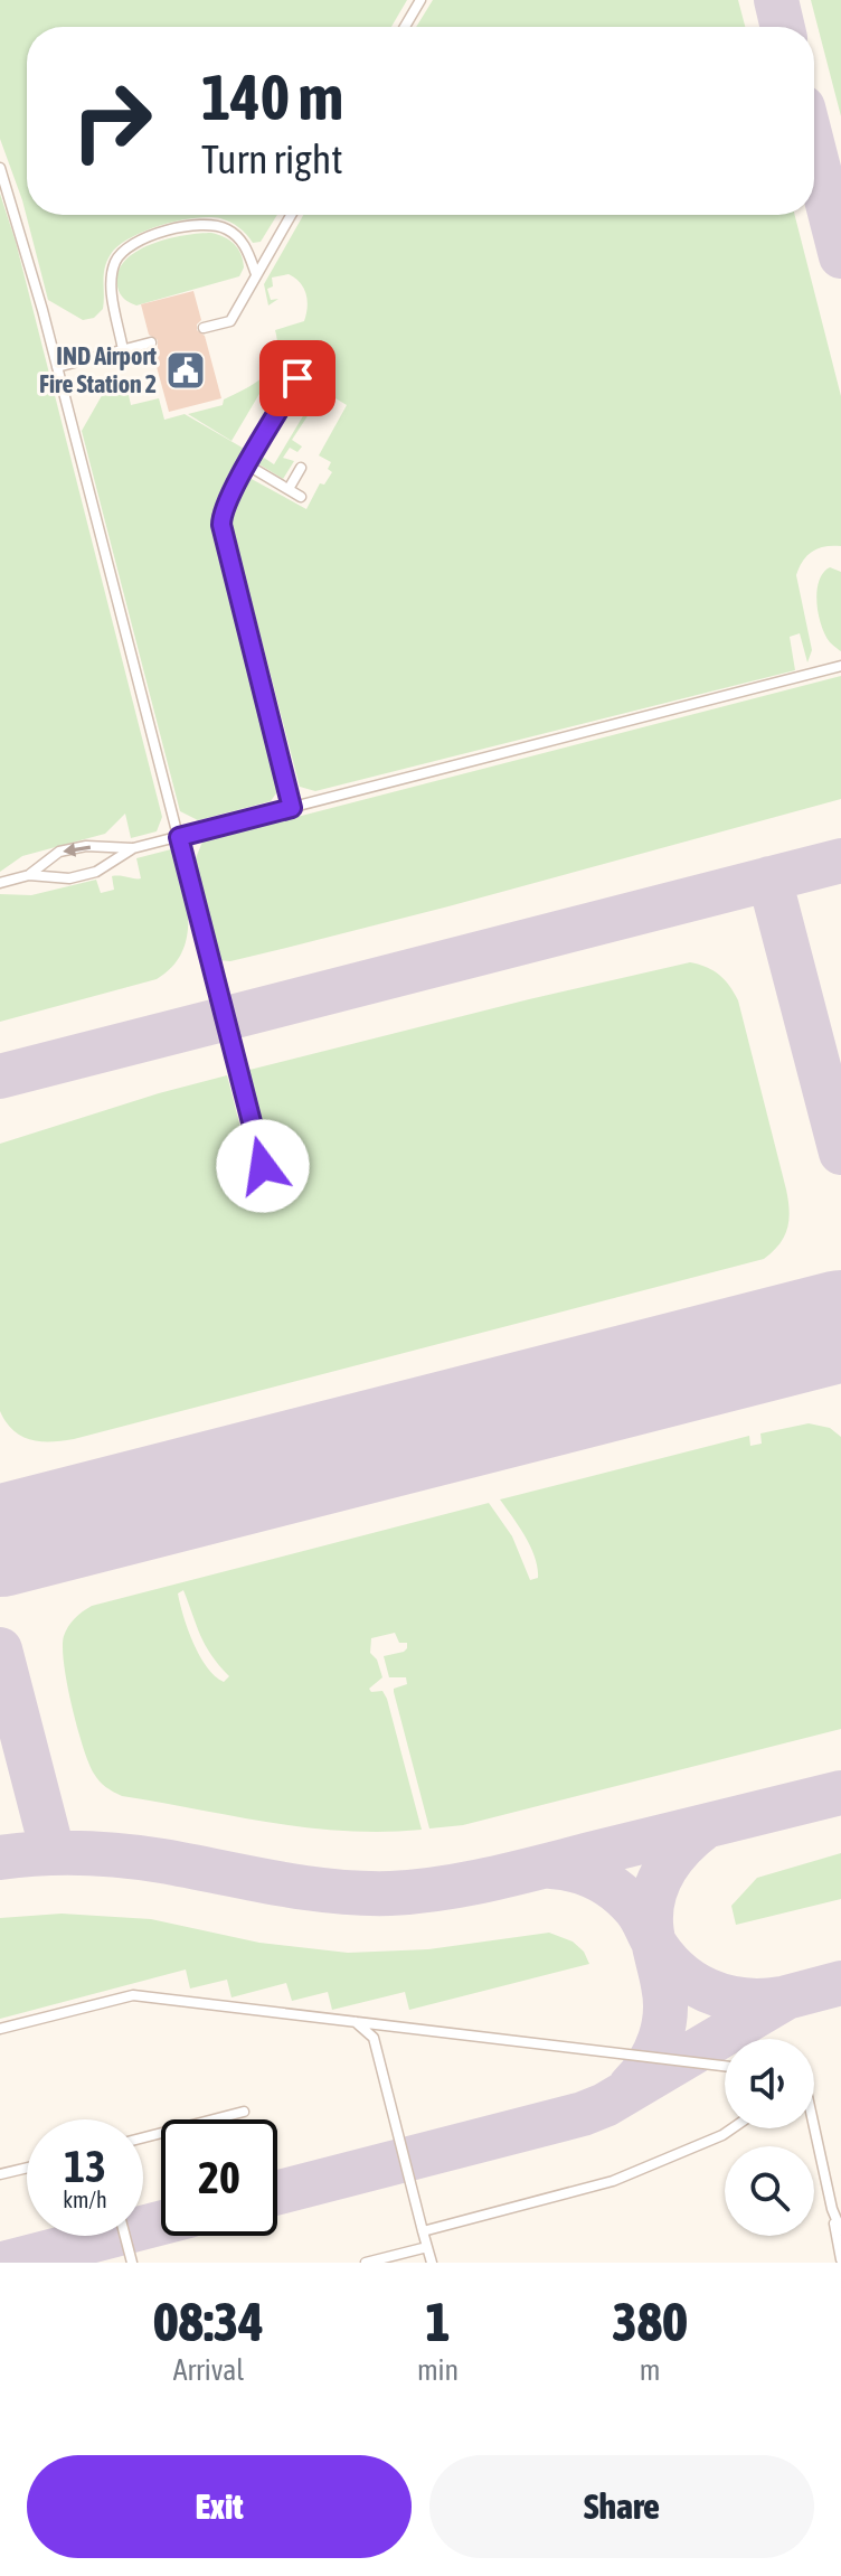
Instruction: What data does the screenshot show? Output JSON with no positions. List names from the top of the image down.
{
  "places": {
    "public building": ["IND Airport Fire Station 2"]
  },
  "page": {
    "turn": ["140 m", "Turn right"],
    "speed": "13 km/h",
    "limit": "20",
    "eta": [
      "08:34",
      "Arrival",
      "1",
      "min",
      "380",
      "m"
    ],
    "buttons": ["Exit", "Share"]
  }
}
